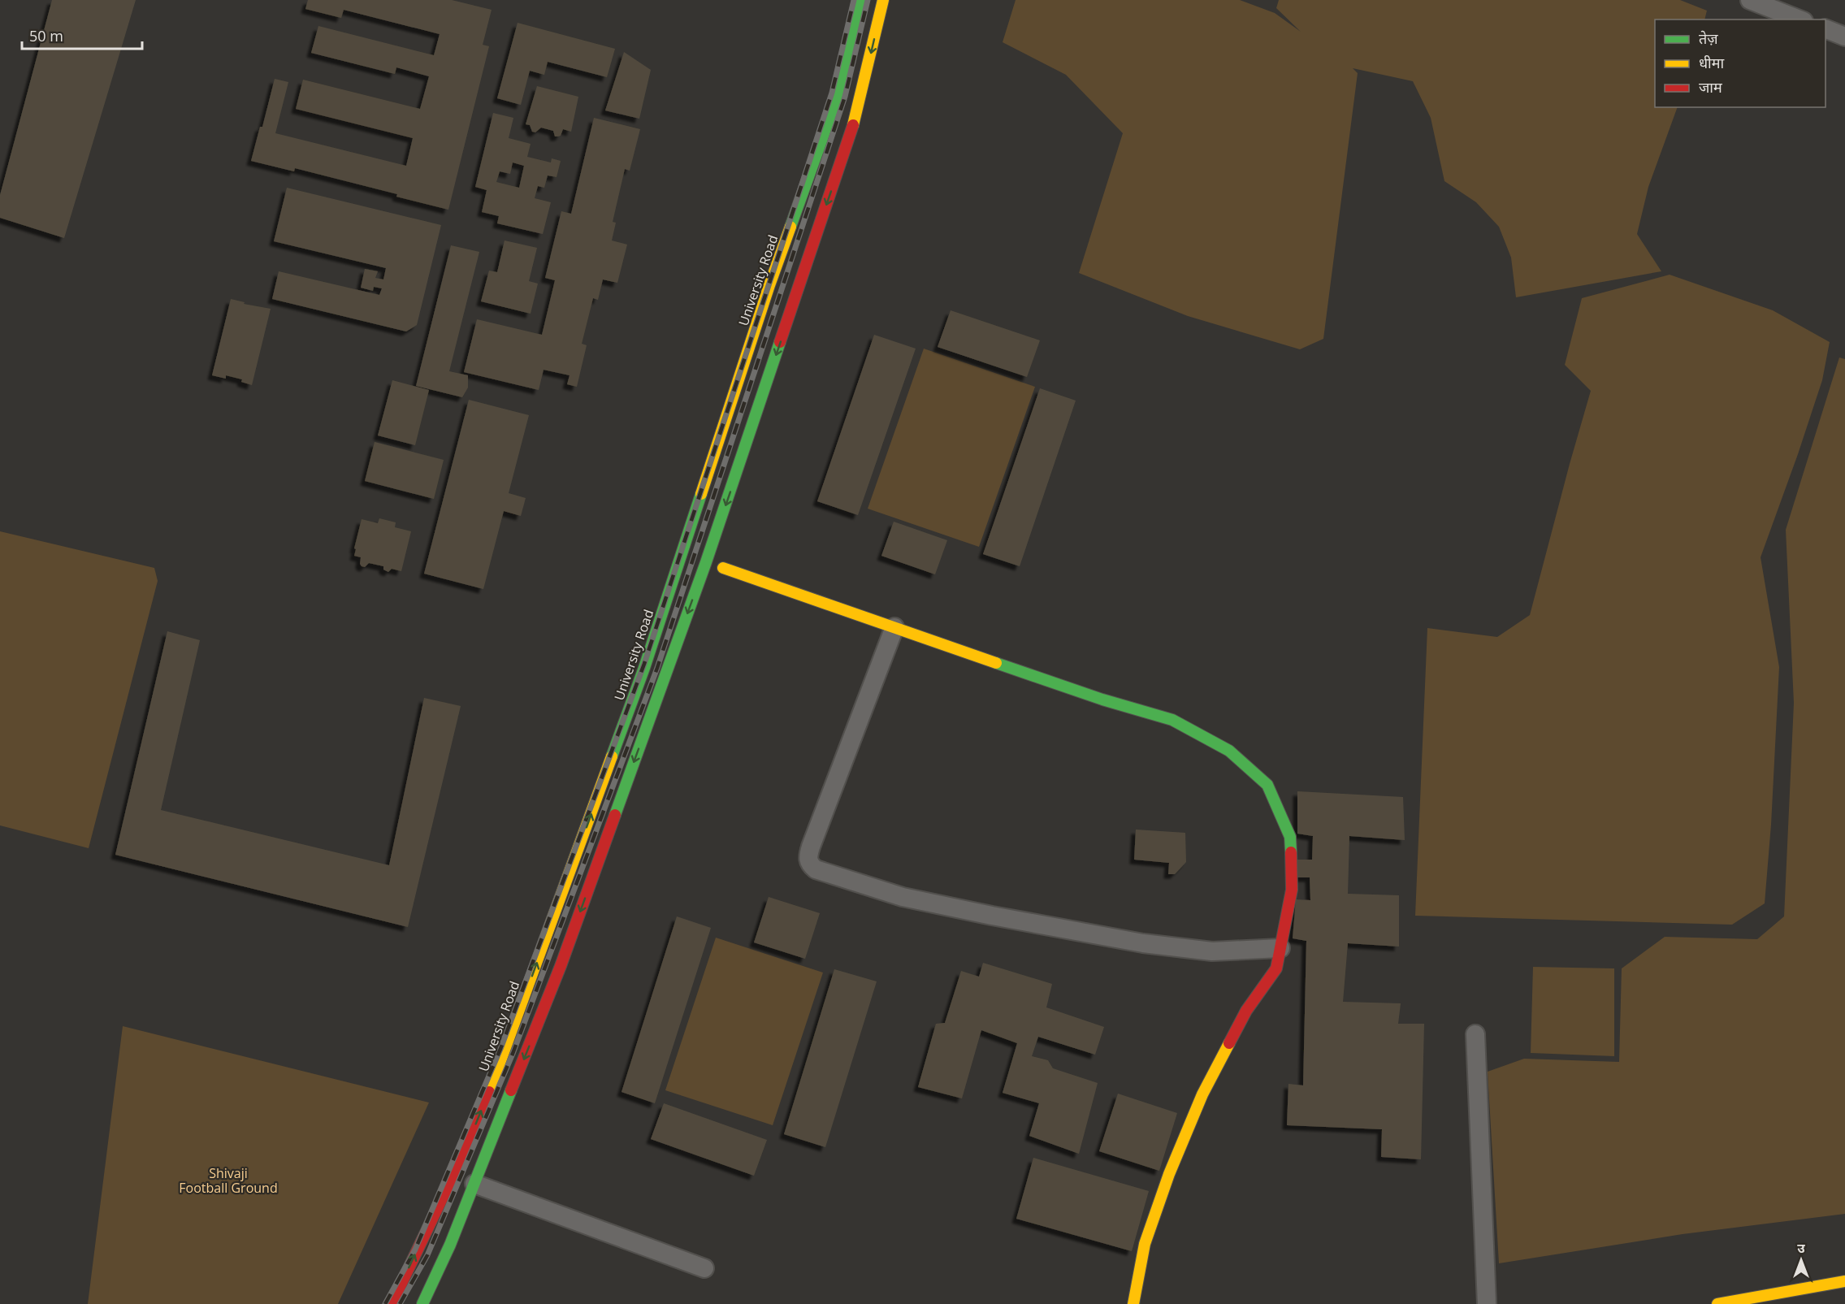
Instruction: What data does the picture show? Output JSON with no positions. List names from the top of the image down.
{
  "streets": {
    "main road": ["University Road"]
  },
  "parks": ["Shivaji Football Ground"],
  "legend": ["तेज़", "धीमा", "जाम"],
  "scale_bar": "50 m",
  "north": "top"
}
